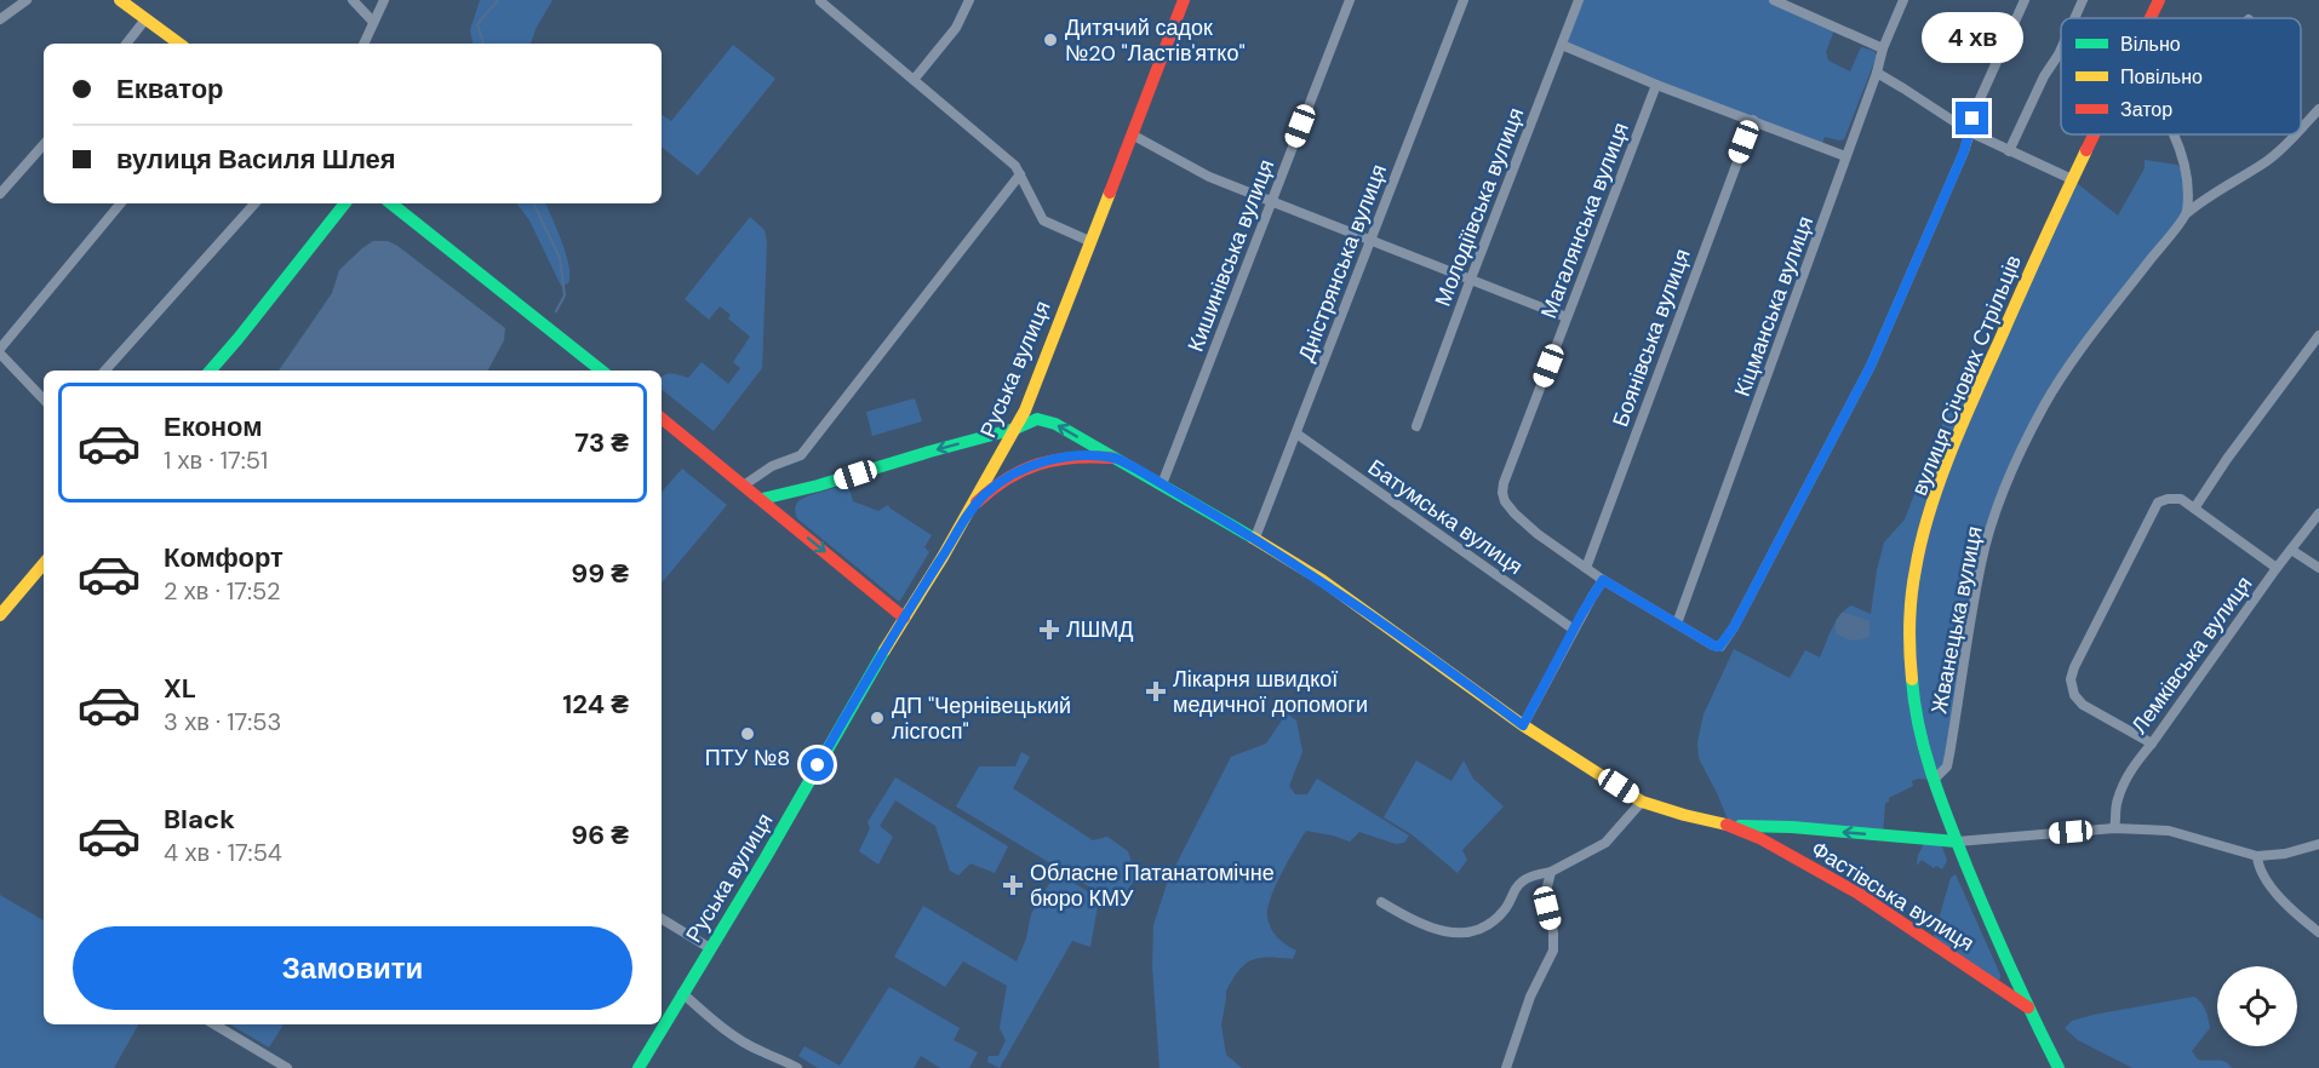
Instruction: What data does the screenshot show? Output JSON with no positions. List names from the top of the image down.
{
  "streets": {
    "main road": ["Руська вулиця", "вулиця Січових Стрільців", "Фастівська вулиця"],
    "street": [
      "Молодіївська вулиця",
      "Магалянська вулиця",
      "Кишинівська вулиця",
      "Дністрянська вулиця",
      "Кіцманська вулиця",
      "Боянівська вулиця",
      "Батумська вулиця",
      "Жванецька вулиця",
      "Лемківська вулиця"
    ]
  },
  "crossings": [
    ["Магалянська вулиця", "Боянівська вулиця"],
    ["Кишинівська вулиця", "Фастівська вулиця"],
    ["Дністрянська вулиця", "Батумська вулиця"],
    ["Дністрянська вулиця", "Фастівська вулиця"],
    ["Руська вулиця", "Фастівська вулиця"],
    ["вулиця Січових Стрільців", "Жванецька вулиця"],
    ["вулиця Січових Стрільців", "Фастівська вулиця"]
  ],
  "places": {
    "other": ["Дитячий садок №20 \"Ластів'ятко\"", "ДП \"Чернівецький лісгосп\"", "ПТУ №8"],
    "health": ["ЛШМД", "Лікарня швидкої медичної допомоги", "Обласне Патанатомічне бюро КМУ"]
  },
  "legend": ["Вільно", "Повільно", "Затор"],
  "page": {
    "bubble": "4 хв",
    "banner": ["Екватор", "вулиця Василя Шлея"],
    "list": [
      {
        "name": "Економ",
        "note": "1 хв · 17:51",
        "value": "73 ₴"
      },
      {
        "name": "Комфорт",
        "note": "2 хв · 17:52",
        "value": "99 ₴"
      },
      {
        "name": "XL",
        "note": "3 хв · 17:53",
        "value": "124 ₴"
      },
      {
        "name": "Black",
        "note": "4 хв · 17:54",
        "value": "96 ₴"
      }
    ],
    "buttons": "Замовити"
  }
}
